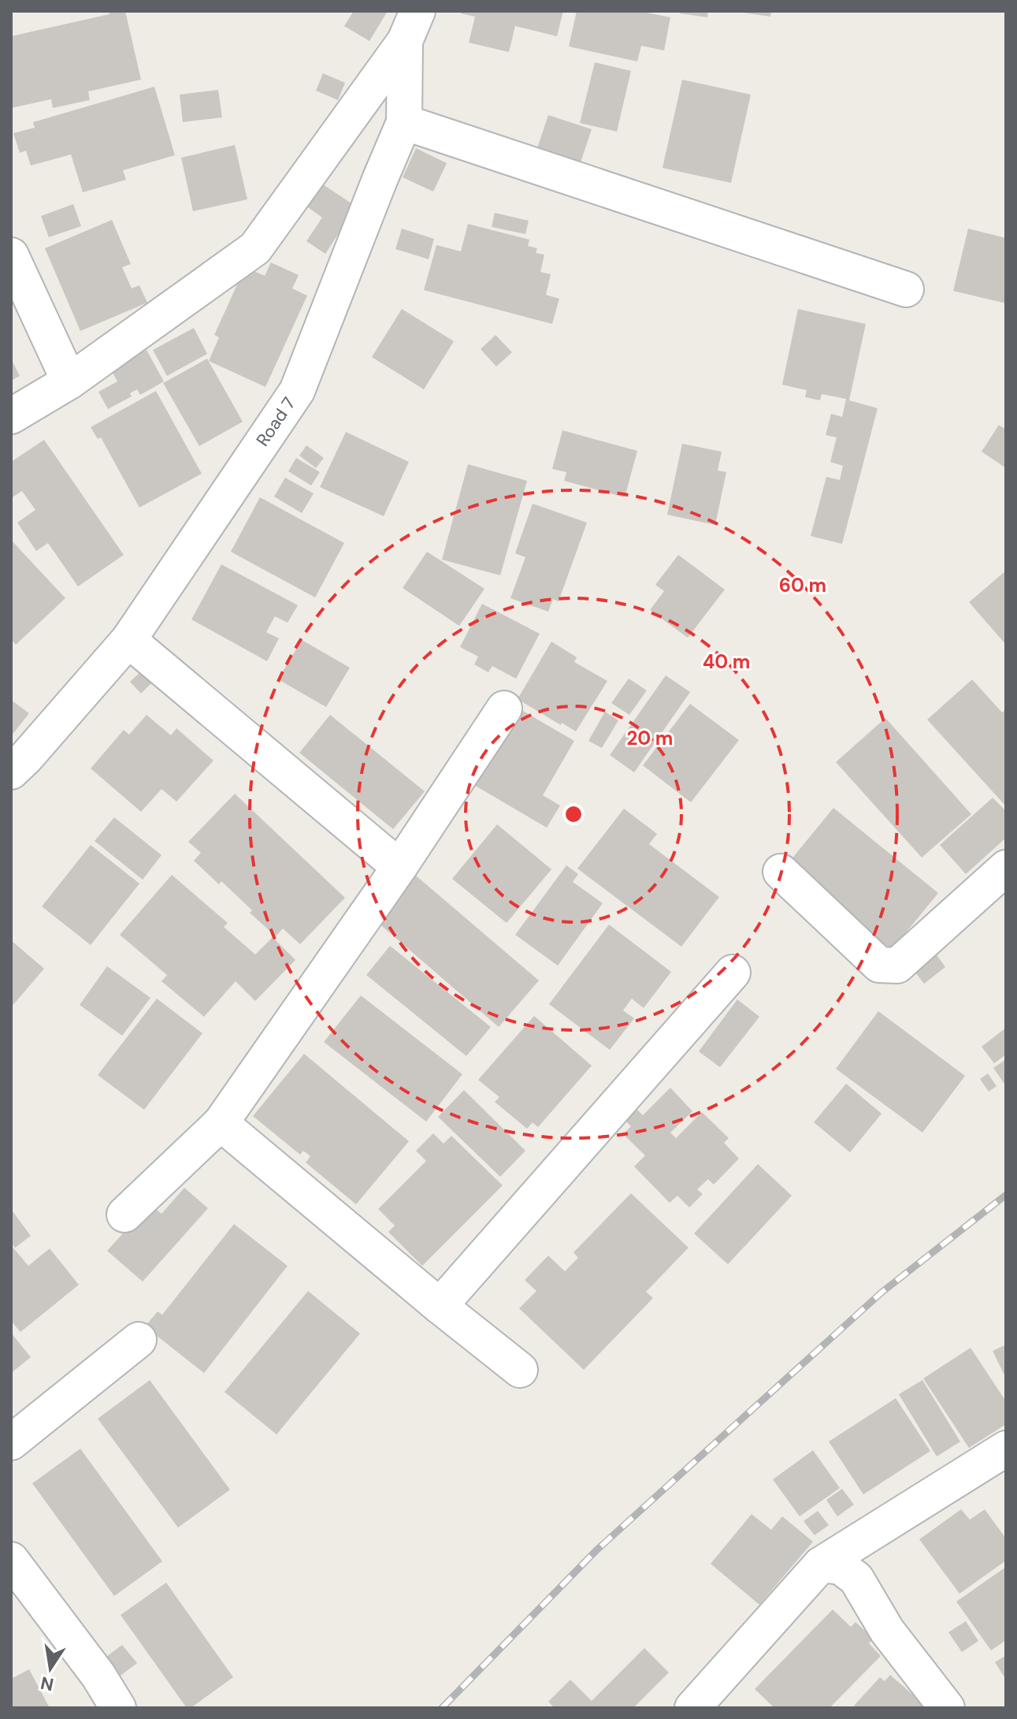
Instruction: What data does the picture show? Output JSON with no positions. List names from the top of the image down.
{
  "streets": {
    "street": ["Road 7"]
  },
  "north": "bottom",
  "rings": ["60 m", "40 m", "20 m"]
}
